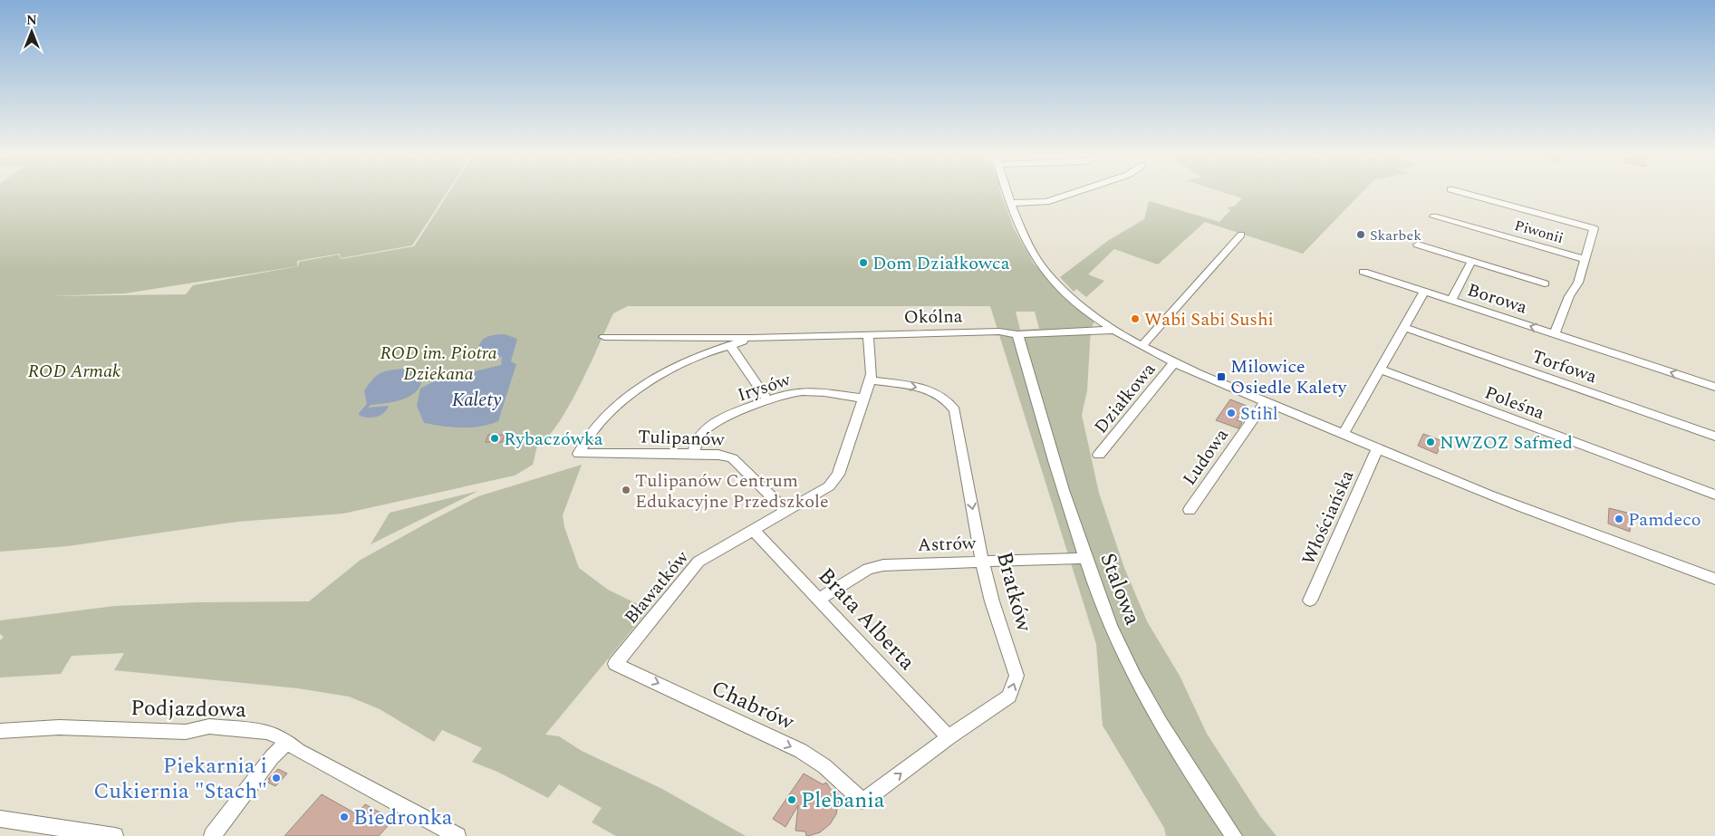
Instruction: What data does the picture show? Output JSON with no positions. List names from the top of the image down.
{
  "streets": {
    "street": [
      "Piwonii",
      "Borowa",
      "Okólna",
      "Torfowa",
      "Irysów",
      "Działkowa",
      "Poleśna",
      "Tulipanów",
      "Ludowa",
      "Włościańska",
      "Astrów",
      "Bławatków",
      "Stalowa",
      "Bratków",
      "Brata Alberta",
      "Chabrów",
      "Podjazdowa"
    ]
  },
  "crossings": [
    ["Piwonii", "Borowa"],
    ["Okólna", "Tulipanów"],
    ["Okólna", "Bławatków"],
    ["Okólna", "Stalowa"],
    ["Irysów", "Tulipanów"],
    ["Irysów", "Bławatków"],
    ["Tulipanów", "Bławatków"],
    ["Astrów", "Stalowa"],
    ["Astrów", "Bratków"],
    ["Astrów", "Brata Alberta"],
    ["Bławatków", "Bratków"],
    ["Bławatków", "Brata Alberta"],
    ["Bławatków", "Chabrów"],
    ["Bratków", "Brata Alberta"],
    ["Bratków", "Chabrów"]
  ],
  "one_way": ["Chabrów"],
  "water": ["Kalety"],
  "parks": ["ROD im. Piotra Dziekana", "ROD Armak"],
  "places": {
    "other": [
      "Skarbek",
      "Dom Działkowca",
      "Wabi Sabi Sushi",
      "Stihl",
      "Rybaczówka",
      "NWZOZ Safmed",
      "Tulipanów Centrum Edukacyjne Przedszkole",
      "Pamdeco",
      "Piekarnia i Cukiernia \"Stach\"",
      "Plebania",
      "Biedronka"
    ],
    "transit": ["Milowice Osiedle Kalety"]
  },
  "north": "top"
}
